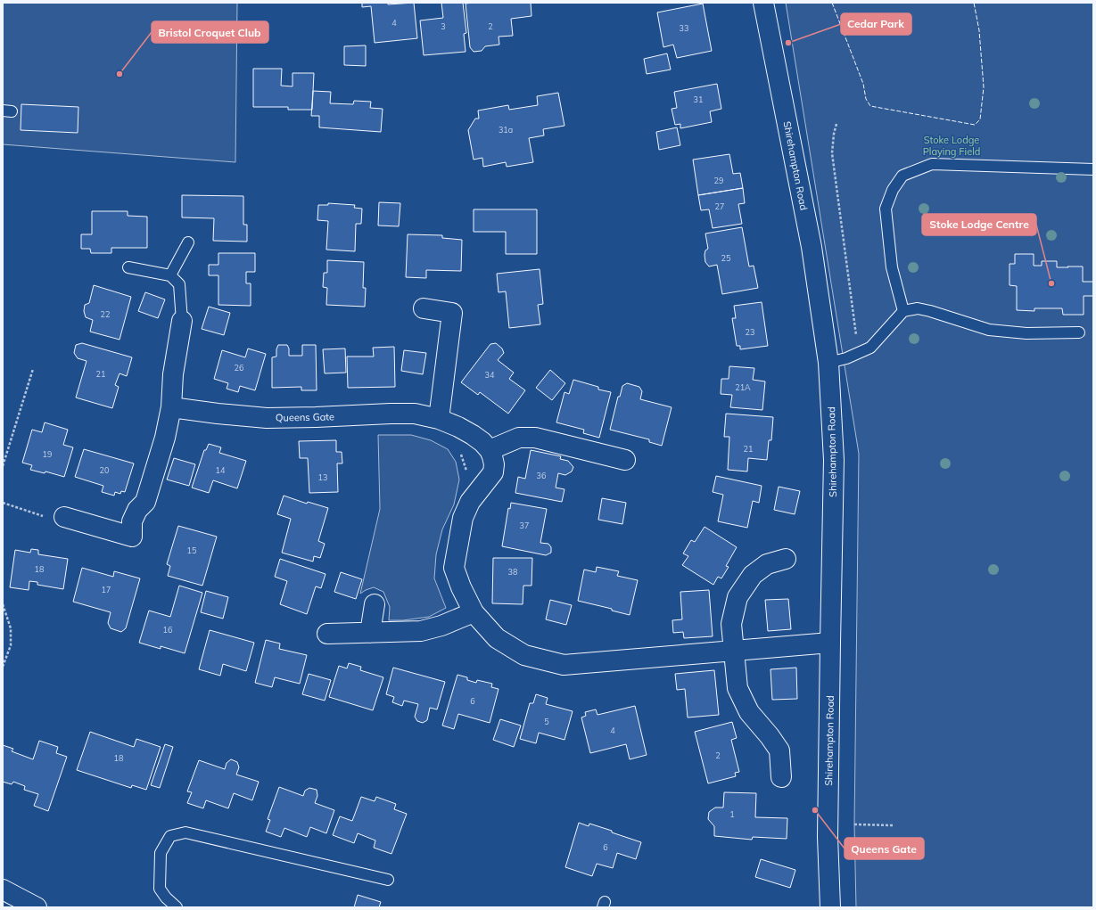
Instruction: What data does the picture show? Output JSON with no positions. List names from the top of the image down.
{
  "streets": {
    "street": ["Shirehampton Road", "Queens Gate"]
  },
  "parks": ["Stoke Lodge Playing Field"],
  "places": [
    "Cedar Park",
    "Bristol Croquet Club",
    "Stoke Lodge Centre",
    "Queens Gate"
  ],
  "house_numbers": [
    "4",
    "3",
    "2",
    "33",
    "31",
    "31a",
    "29",
    "27",
    "25",
    "22",
    "23",
    "26",
    "21",
    "34",
    "21A",
    "21",
    "19",
    "20",
    "14",
    "36",
    "13",
    "37",
    "15",
    "18",
    "38",
    "17",
    "16",
    "6",
    "5",
    "4",
    "2",
    "18",
    "1",
    "6"
  ]
}
